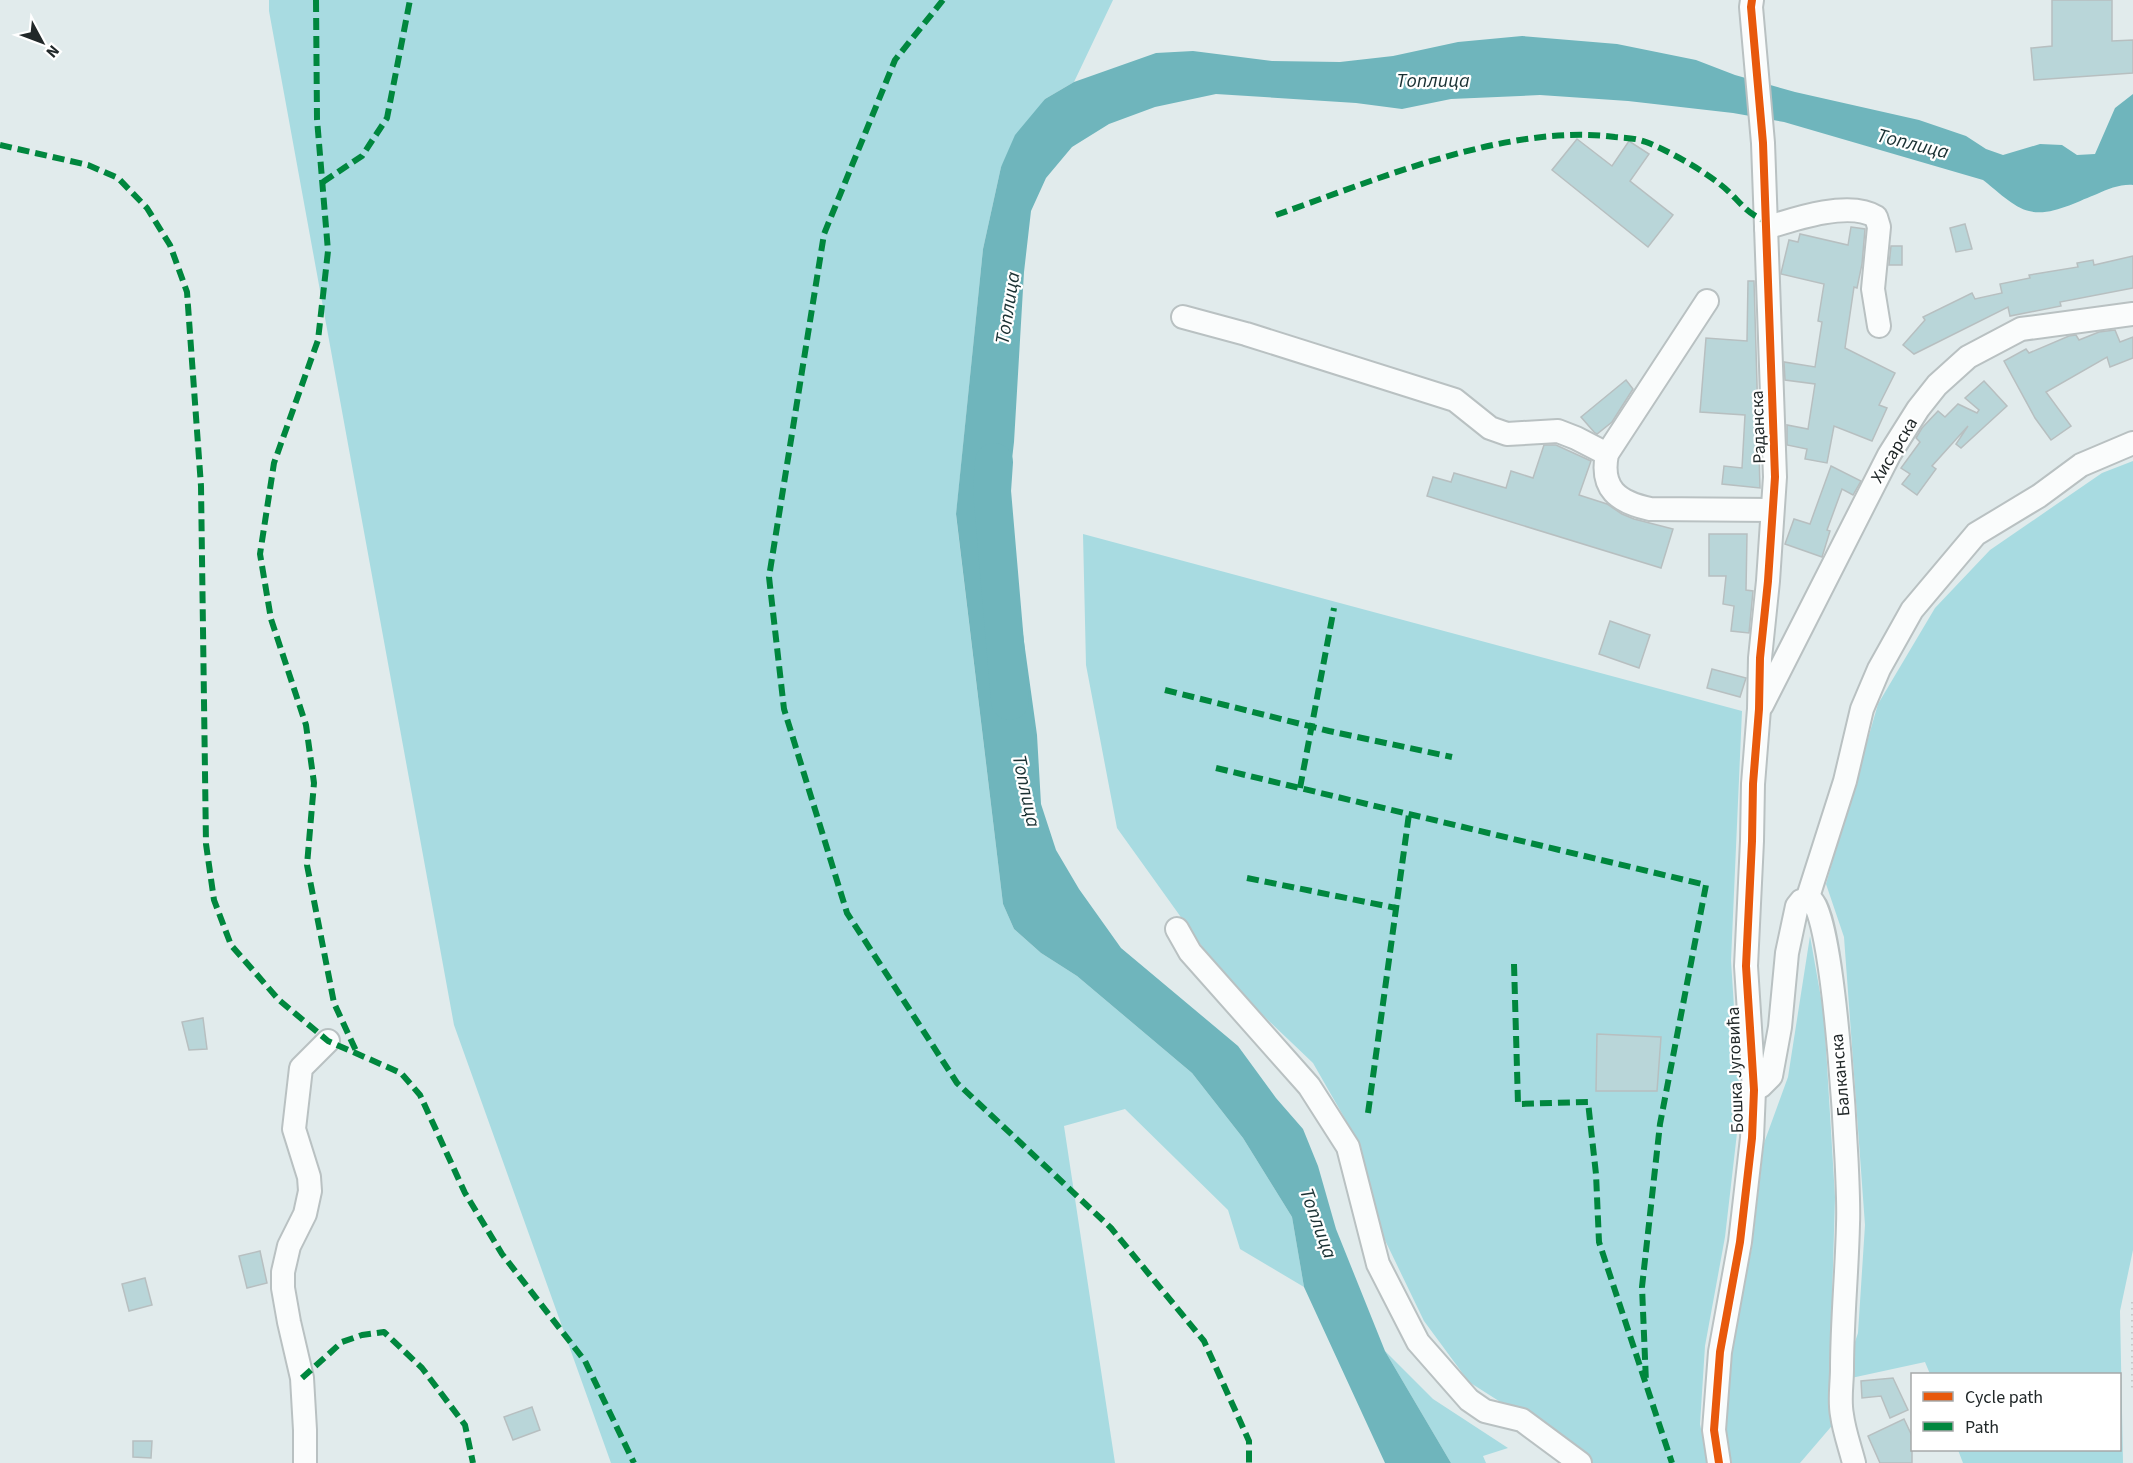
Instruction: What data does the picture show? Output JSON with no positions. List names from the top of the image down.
{
  "streets": {
    "street": [
      "Раданска",
      "Хисарска",
      "Бошка Југовића",
      "Балканска"
    ]
  },
  "crossings": [
    ["Раданска", "Хисарска"],
    ["Раданска", "Бошка Југовића"],
    ["Хисарска", "Бошка Југовића"]
  ],
  "water": ["Топлица"],
  "legend": ["Cycle path", "Path"],
  "north": "bottom right"
}
